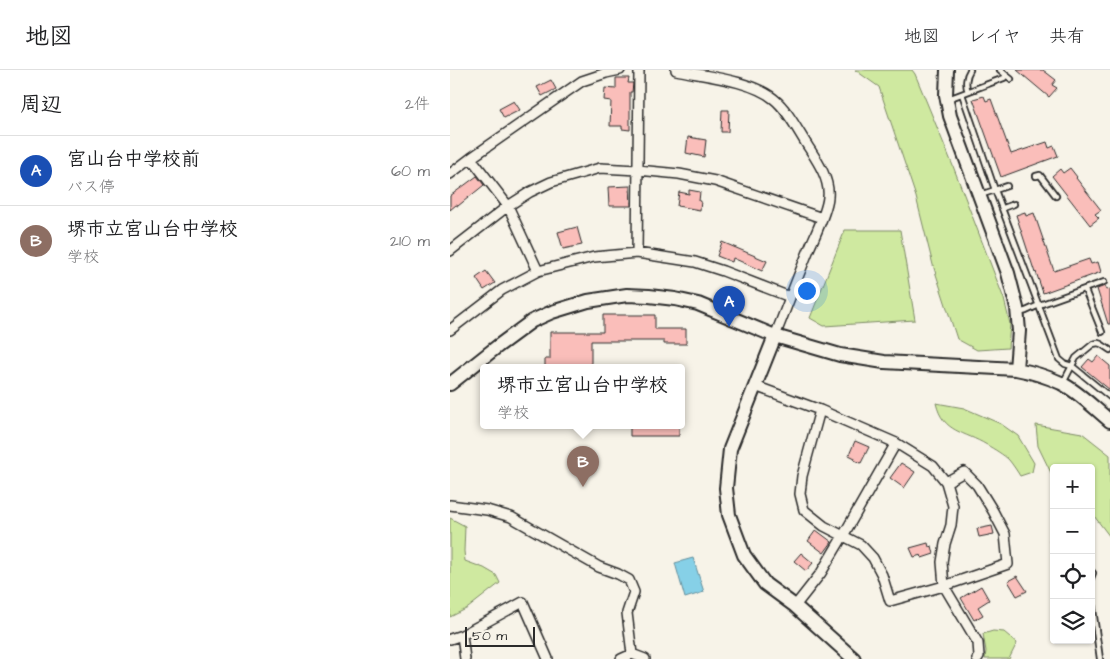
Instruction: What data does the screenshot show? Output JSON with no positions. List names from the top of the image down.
{
  "scale_bar": "50 m",
  "page": {
    "header": "地図",
    "nav": ["地図", "レイヤ", "共有"],
    "heading": ["周辺", "2件"],
    "list": [
      {
        "mark": "A",
        "name": "宮山台中学校前",
        "note": "バス停",
        "value": "60 m"
      },
      {
        "mark": "B",
        "name": "堺市立宮山台中学校",
        "note": "学校",
        "value": "210 m"
      }
    ],
    "pins": ["A", "B"],
    "popup": ["堺市立宮山台中学校", "学校"],
    "map_buttons": ["+", "−"],
    "scale": "50 m"
  }
}
